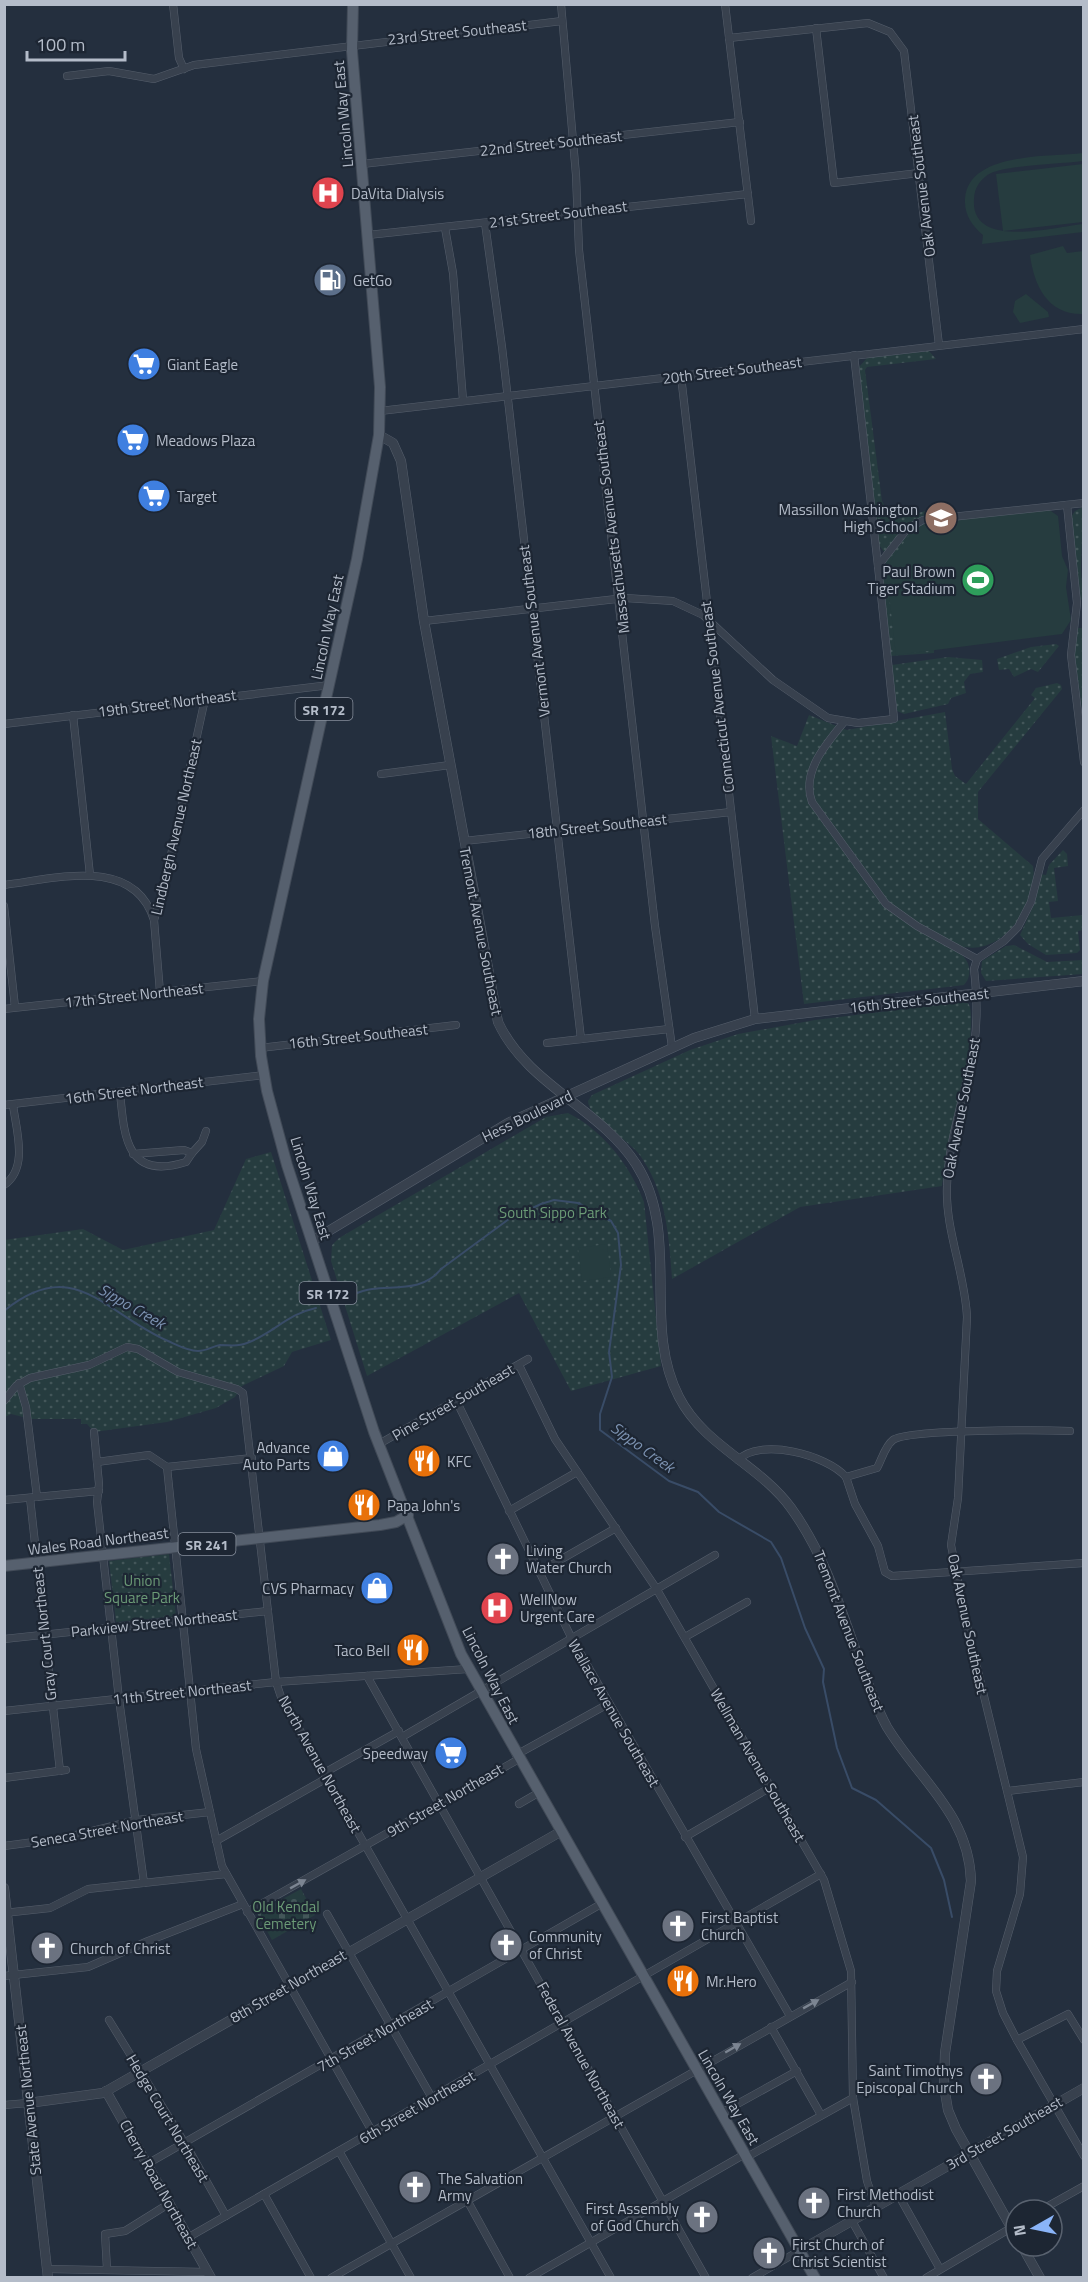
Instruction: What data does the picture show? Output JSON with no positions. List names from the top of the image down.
{
  "streets": {
    "main road": [
      "Lincoln Way East",
      "SR 172",
      "Wales Road Northeast",
      "SR 241"
    ],
    "street": [
      "23rd Street Southeast",
      "22nd Street Southeast",
      "Oak Avenue Southeast",
      "21st Street Southeast",
      "20th Street Southeast",
      "Massachusetts Avenue Southeast",
      "Vermont Avenue Southeast",
      "Connecticut Avenue Southeast",
      "19th Street Northeast",
      "18th Street Southeast",
      "Lindbergh Avenue Northeast",
      "Tremont Avenue Southeast",
      "17th Street Northeast",
      "16th Street Southeast",
      "16th Street Northeast",
      "Hess Boulevard",
      "Pine Street Southeast",
      "Parkview Street Northeast",
      "Gray Court Northeast",
      "11th Street Northeast",
      "Wallace Avenue Southeast",
      "North Avenue Northeast",
      "Wellman Avenue Southeast",
      "9th Street Northeast",
      "Seneca Street Northeast",
      "8th Street Northeast",
      "7th Street Northeast",
      "Federal Avenue Northeast",
      "State Avenue Northeast",
      "6th Street Northeast",
      "Hedge Court Northeast",
      "3rd Street Southeast",
      "Cherry Road Northeast"
    ]
  },
  "crossings": [
    ["23rd Street Southeast", "Lincoln Way East"],
    ["23rd Street Southeast", "Massachusetts Avenue Southeast"],
    ["Lincoln Way East", "22nd Street Southeast"],
    ["Lincoln Way East", "21st Street Southeast"],
    ["Lincoln Way East", "20th Street Southeast"],
    ["Lincoln Way East", "19th Street Northeast"],
    ["Lincoln Way East", "Tremont Avenue Southeast"],
    ["Lincoln Way East", "17th Street Northeast"],
    ["Lincoln Way East", "16th Street Southeast"],
    ["Lincoln Way East", "16th Street Northeast"],
    ["Lincoln Way East", "Hess Boulevard"],
    ["Lincoln Way East", "Pine Street Southeast"],
    ["Lincoln Way East", "Wales Road Northeast"],
    ["Lincoln Way East", "11th Street Northeast"],
    ["Lincoln Way East", "9th Street Northeast"],
    ["Lincoln Way East", "8th Street Northeast"],
    ["Lincoln Way East", "7th Street Northeast"],
    ["Lincoln Way East", "6th Street Northeast"],
    ["Lincoln Way East", "3rd Street Southeast"],
    ["22nd Street Southeast", "Massachusetts Avenue Southeast"],
    ["Oak Avenue Southeast", "20th Street Southeast"],
    ["Oak Avenue Southeast", "16th Street Southeast"],
    ["Oak Avenue Southeast", "3rd Street Southeast"],
    ["21st Street Southeast", "Massachusetts Avenue Southeast"],
    ["21st Street Southeast", "Vermont Avenue Southeast"],
    ["20th Street Southeast", "Massachusetts Avenue Southeast"],
    ["20th Street Southeast", "Vermont Avenue Southeast"],
    ["20th Street Southeast", "Connecticut Avenue Southeast"],
    ["Massachusetts Avenue Southeast", "18th Street Southeast"],
    ["Massachusetts Avenue Southeast", "Hess Boulevard"],
    ["Vermont Avenue Southeast", "18th Street Southeast"],
    ["Connecticut Avenue Southeast", "18th Street Southeast"],
    ["Connecticut Avenue Southeast", "16th Street Southeast"],
    ["Connecticut Avenue Southeast", "Hess Boulevard"],
    ["19th Street Northeast", "Lindbergh Avenue Northeast"],
    ["18th Street Southeast", "Tremont Avenue Southeast"],
    ["Lindbergh Avenue Northeast", "17th Street Northeast"],
    ["Tremont Avenue Southeast", "Hess Boulevard"],
    ["Tremont Avenue Southeast", "3rd Street Southeast"],
    ["16th Street Southeast", "Hess Boulevard"],
    ["Pine Street Southeast", "Wallace Avenue Southeast"],
    ["Pine Street Southeast", "Wellman Avenue Southeast"],
    ["Wales Road Northeast", "Gray Court Northeast"],
    ["Wales Road Northeast", "North Avenue Northeast"],
    ["Parkview Street Northeast", "Gray Court Northeast"],
    ["Parkview Street Northeast", "North Avenue Northeast"],
    ["Gray Court Northeast", "11th Street Northeast"],
    ["Gray Court Northeast", "North Avenue Northeast"],
    ["11th Street Northeast", "North Avenue Northeast"],
    ["11th Street Northeast", "Federal Avenue Northeast"],
    ["Wallace Avenue Southeast", "9th Street Northeast"],
    ["Wallace Avenue Southeast", "6th Street Northeast"],
    ["North Avenue Northeast", "9th Street Northeast"],
    ["North Avenue Northeast", "8th Street Northeast"],
    ["North Avenue Northeast", "7th Street Northeast"],
    ["North Avenue Northeast", "6th Street Northeast"],
    ["Wellman Avenue Southeast", "6th Street Northeast"],
    ["Wellman Avenue Southeast", "3rd Street Southeast"],
    ["9th Street Northeast", "Federal Avenue Northeast"],
    ["8th Street Northeast", "Federal Avenue Northeast"],
    ["8th Street Northeast", "State Avenue Northeast"],
    ["8th Street Northeast", "Hedge Court Northeast"],
    ["8th Street Northeast", "Cherry Road Northeast"],
    ["7th Street Northeast", "Federal Avenue Northeast"],
    ["7th Street Northeast", "Hedge Court Northeast"],
    ["7th Street Northeast", "Cherry Road Northeast"],
    ["Federal Avenue Northeast", "6th Street Northeast"],
    ["6th Street Northeast", "Hedge Court Northeast"],
    ["6th Street Northeast", "Cherry Road Northeast"]
  ],
  "water": ["Sippo Creek"],
  "parks": ["South Sippo Park", "Union Square Park", "Old Kendal Cemetery"],
  "places": {
    "hospital": ["DaVita Dialysis", "WellNow Urgent Care"],
    "fuel station": ["GetGo"],
    "supermarket": [
      "Giant Eagle",
      "Meadows Plaza",
      "Target",
      "Speedway"
    ],
    "school or university": ["Massillon Washington High School"],
    "sports": ["Paul Brown Tiger Stadium"],
    "shop": ["Advance Auto Parts", "CVS Pharmacy"],
    "restaurant": [
      "KFC",
      "Papa John's",
      "Taco Bell",
      "Mr.Hero"
    ],
    "church": [
      "Living Water Church",
      "First Baptist Church",
      "Community of Christ",
      "Church of Christ",
      "Saint Timothys Episcopal Church",
      "The Salvation Army",
      "First Methodist Church",
      "First Assembly of God Church",
      "First Church of Christ Scientist"
    ]
  },
  "scale_bar": "100 m",
  "north": "left"
}
